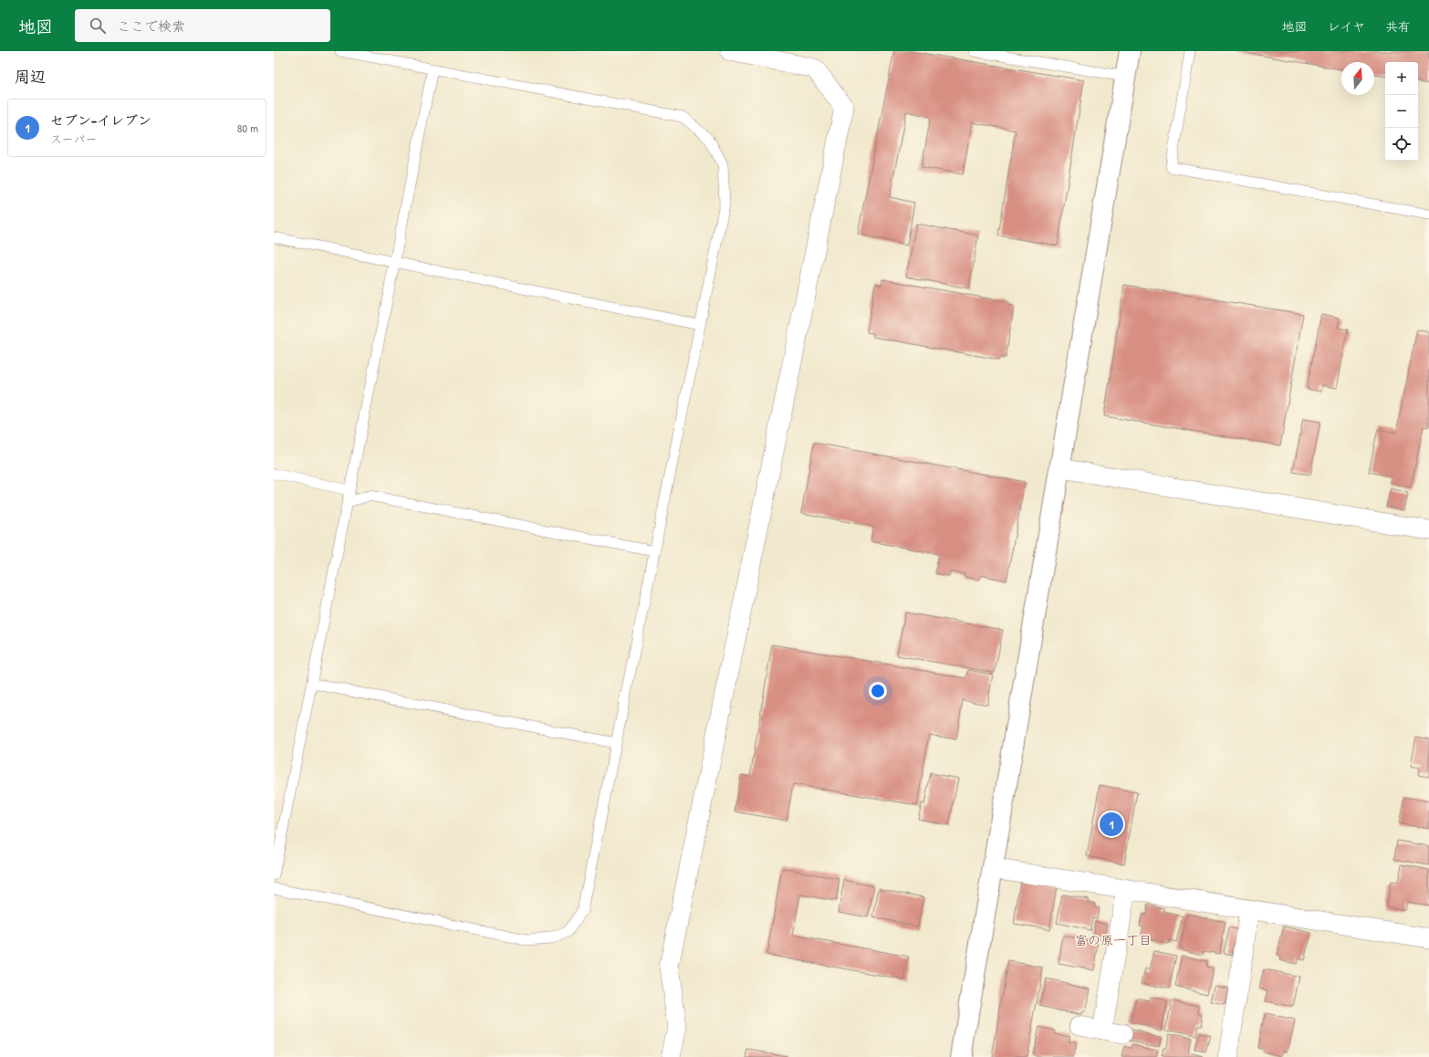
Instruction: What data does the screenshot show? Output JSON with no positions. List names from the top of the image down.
{
  "districts": ["富の原一丁目"],
  "north": "top",
  "page": {
    "header": "地図",
    "search": "ここで検索",
    "nav": ["地図", "レイヤ", "共有"],
    "heading": "周辺",
    "map_buttons": ["+", "−"],
    "list": [
      {
        "mark": "1",
        "name": "セブン-イレブン",
        "note": "スーパー",
        "value": "80 m"
      }
    ],
    "pins": "1"
  }
}
